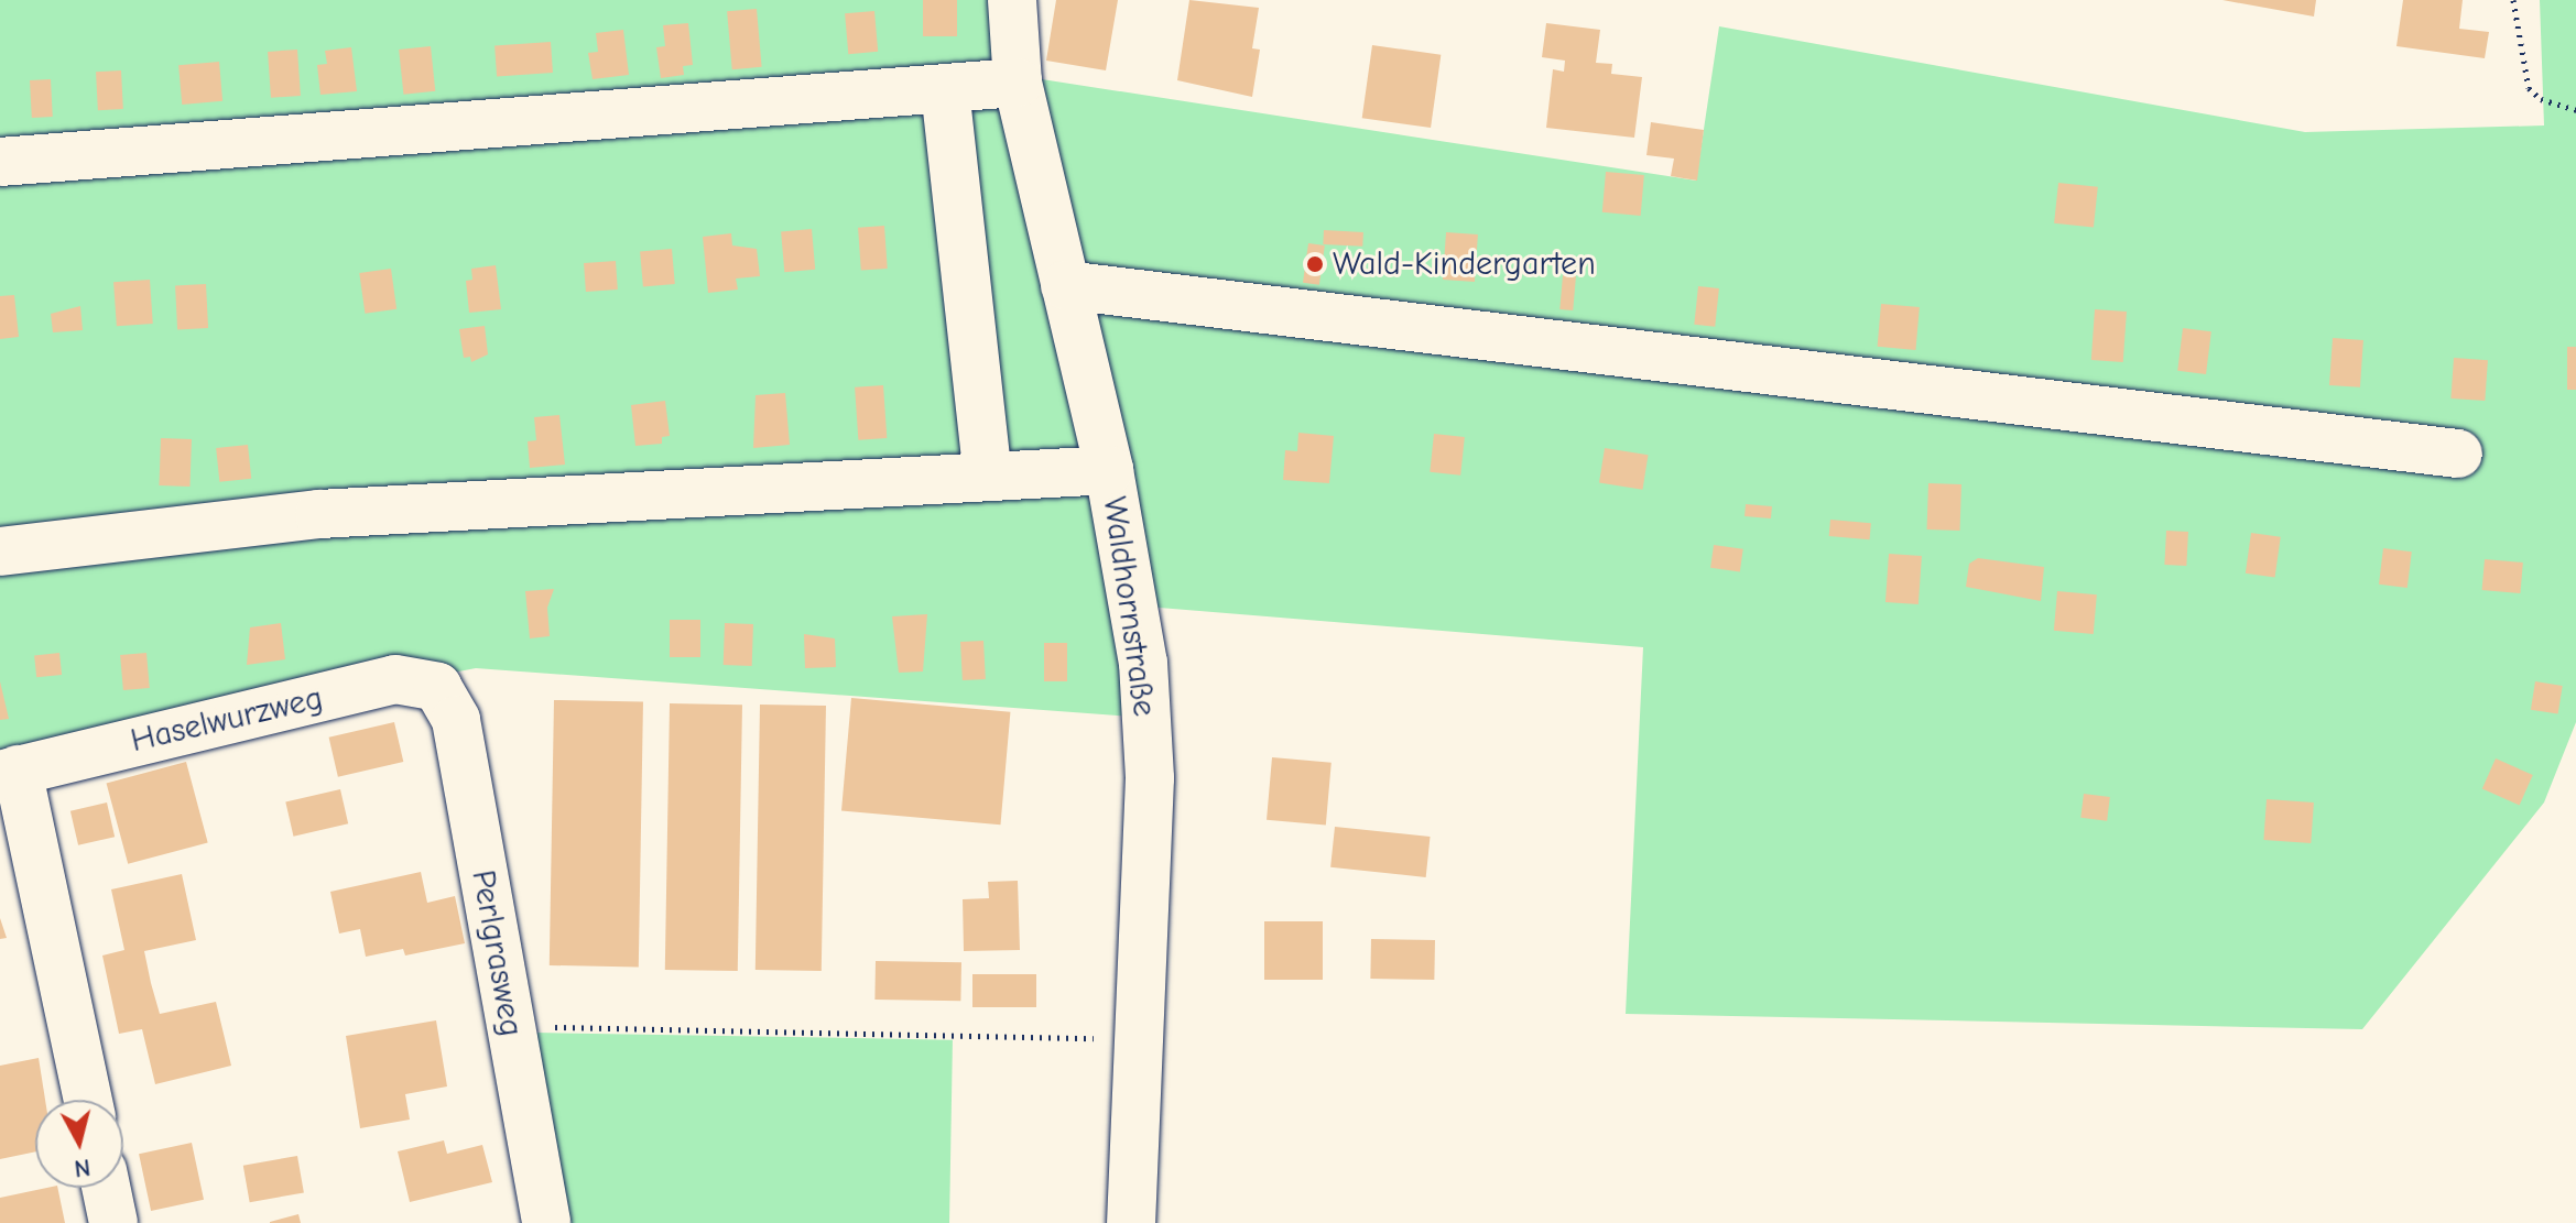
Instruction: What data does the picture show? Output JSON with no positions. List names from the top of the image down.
{
  "streets": {
    "street": ["Waldhornstraße", "Haselwurzweg", "Perlgrasweg"]
  },
  "crossings": [
    ["Haselwurzweg", "Perlgrasweg"]
  ],
  "places": ["Wald-Kindergarten"],
  "north": "bottom"
}
